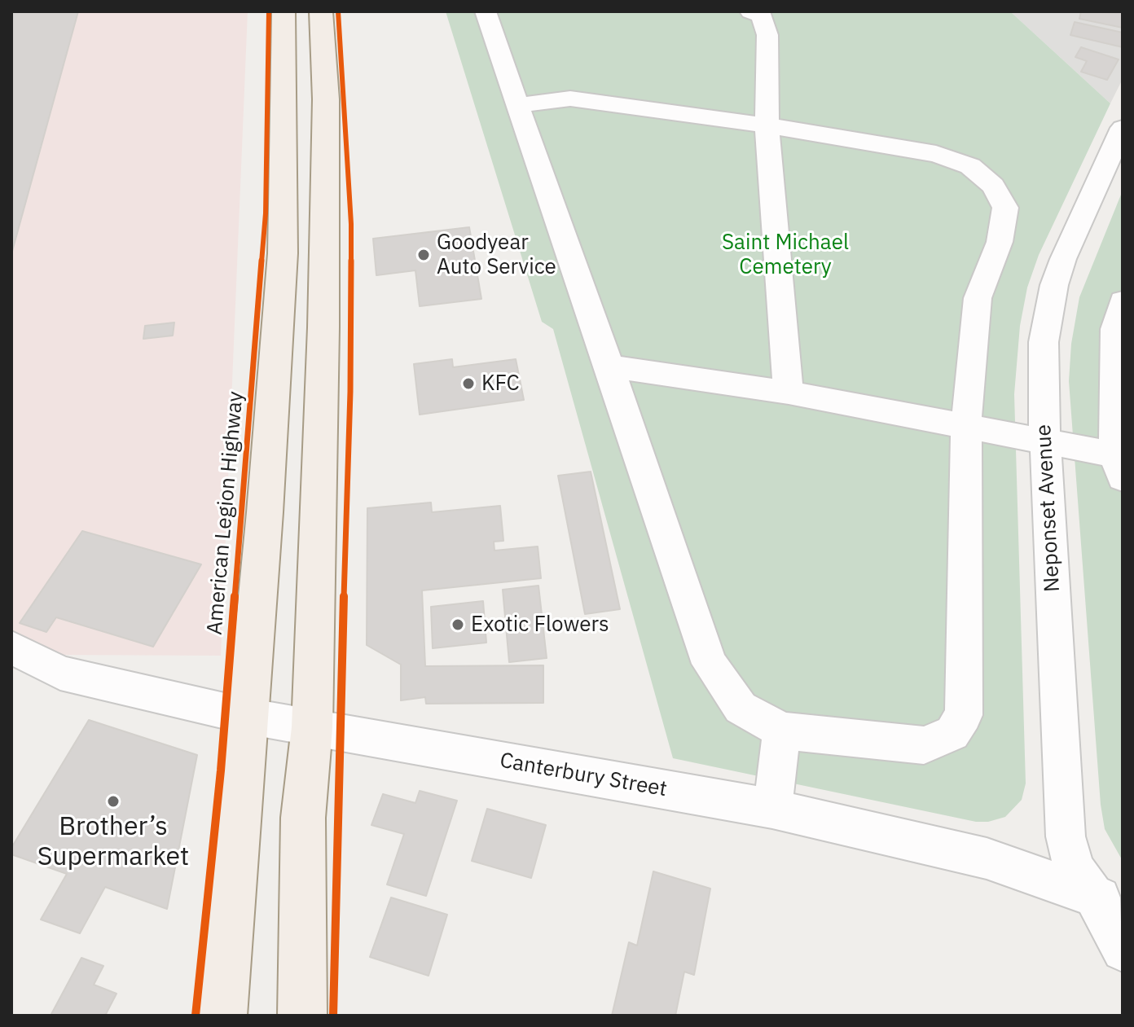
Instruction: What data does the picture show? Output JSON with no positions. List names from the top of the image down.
{
  "streets": {
    "main road": ["American Legion Highway"],
    "street": ["Neponset Avenue", "Canterbury Street"]
  },
  "crossings": [
    ["Neponset Avenue", "Canterbury Street"],
    ["American Legion Highway", "Canterbury Street"]
  ],
  "parks": ["Saint Michael Cemetery"],
  "places": [
    "Goodyear Auto Service",
    "KFC",
    "Exotic Flowers",
    "Brother’s Supermarket"
  ]
}
